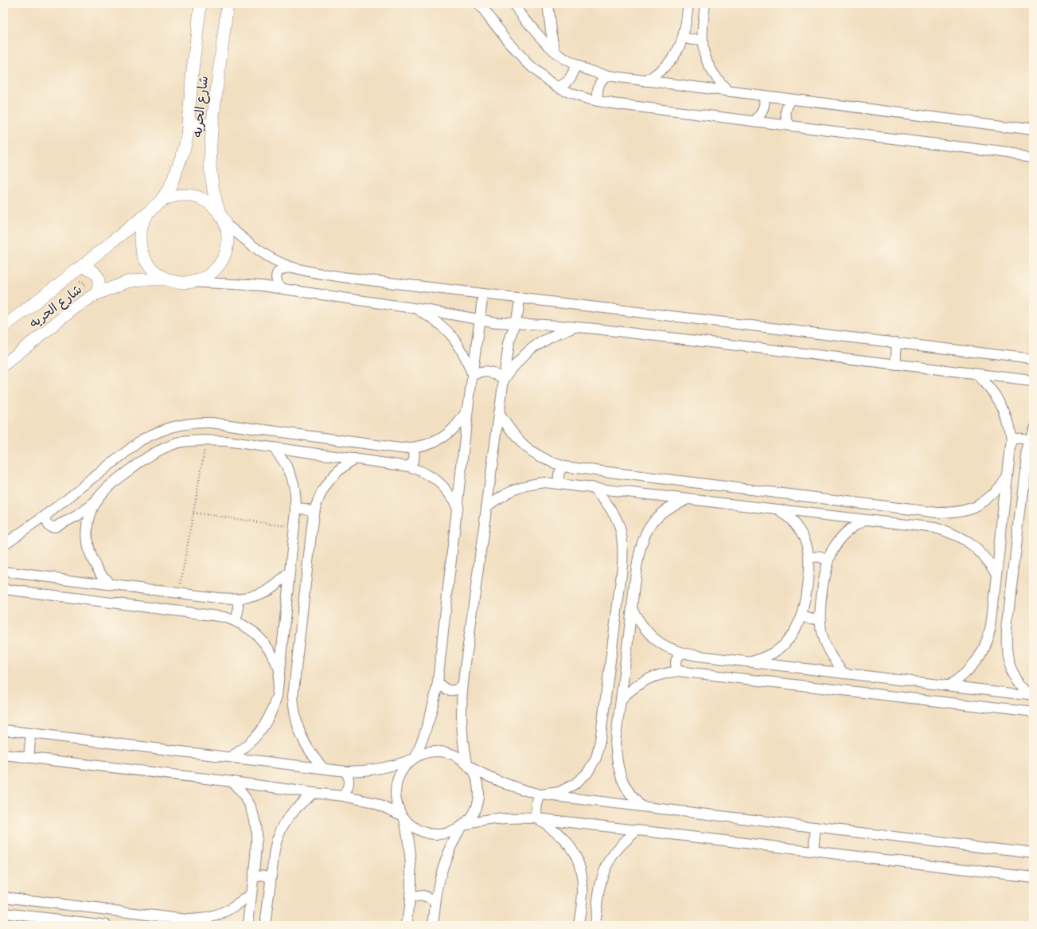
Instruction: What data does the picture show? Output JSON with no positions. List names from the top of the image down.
{
  "streets": {
    "street": ["شارع الحريه"]
  }
}
